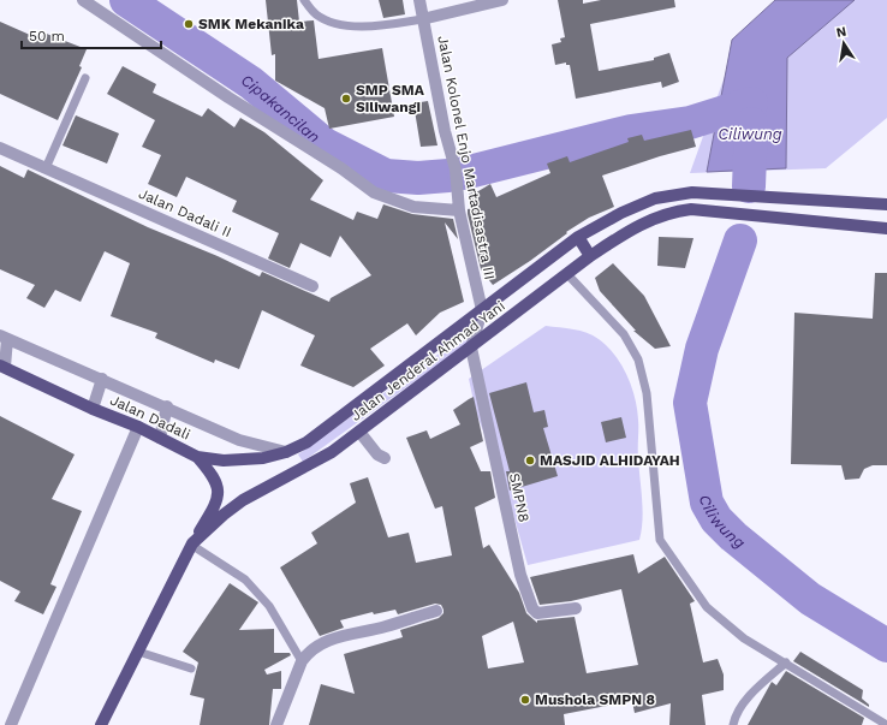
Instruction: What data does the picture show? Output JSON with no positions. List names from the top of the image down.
{
  "streets": {
    "main road": ["Jalan Jenderal Ahmad Yani", "Jalan Dadali"],
    "street": ["Jalan Kolonel Enjo Martadisastra III", "Jalan Dadali II", "SMPN8"]
  },
  "crossings": [
    ["Jalan Kolonel Enjo Martadisastra III", "Jalan Jenderal Ahmad Yani"],
    ["Jalan Kolonel Enjo Martadisastra III", "SMPN8"],
    ["Jalan Jenderal Ahmad Yani", "Jalan Dadali"],
    ["Jalan Jenderal Ahmad Yani", "SMPN8"]
  ],
  "water": ["Cipakancilan", "Ciliwung"],
  "places": [
    "SMK Mekanika",
    "SMP SMA Siliwangi",
    "MASJID ALHIDAYAH",
    "Mushola SMPN 8"
  ],
  "scale_bar": "50 m",
  "north": "top"
}
